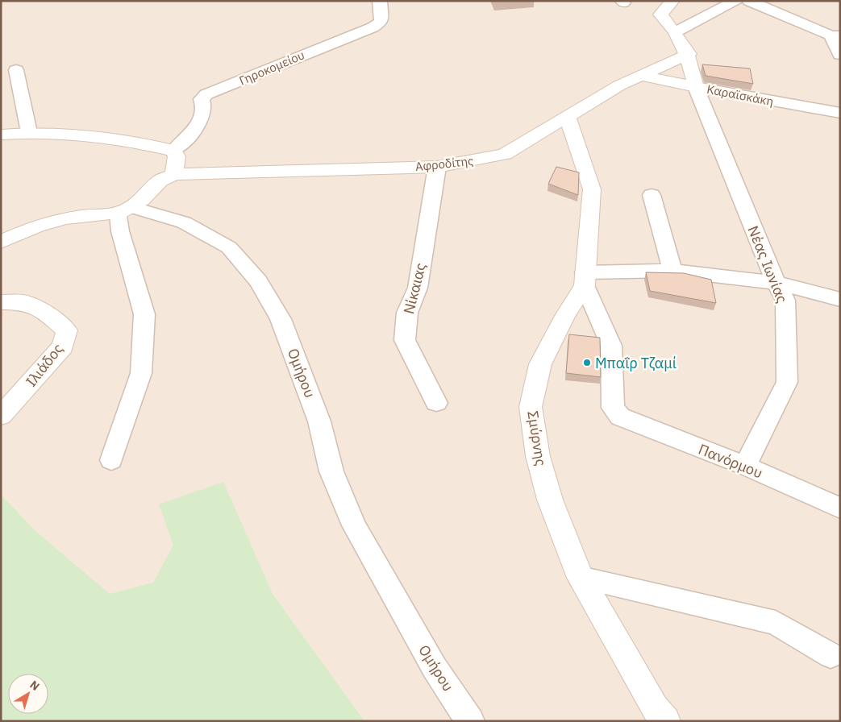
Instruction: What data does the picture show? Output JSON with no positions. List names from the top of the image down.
{
  "streets": {
    "street": [
      "Γηροκομείου",
      "Καραϊσκάκη",
      "Αφροδίτης",
      "Νέας Ιωνίας",
      "Νίκαιας",
      "Ιλιάδος",
      "Ομήρου",
      "Σμύρνης",
      "Πανόρμου"
    ]
  },
  "crossings": [
    ["Καραϊσκάκη", "Αφροδίτης"],
    ["Καραϊσκάκη", "Νέας Ιωνίας"],
    ["Αφροδίτης", "Νίκαιας"],
    ["Αφροδίτης", "Σμύρνης"],
    ["Νέας Ιωνίας", "Πανόρμου"],
    ["Σμύρνης", "Πανόρμου"]
  ],
  "places": ["Μπαΐρ Τζαμί"],
  "north": "top right"
}
